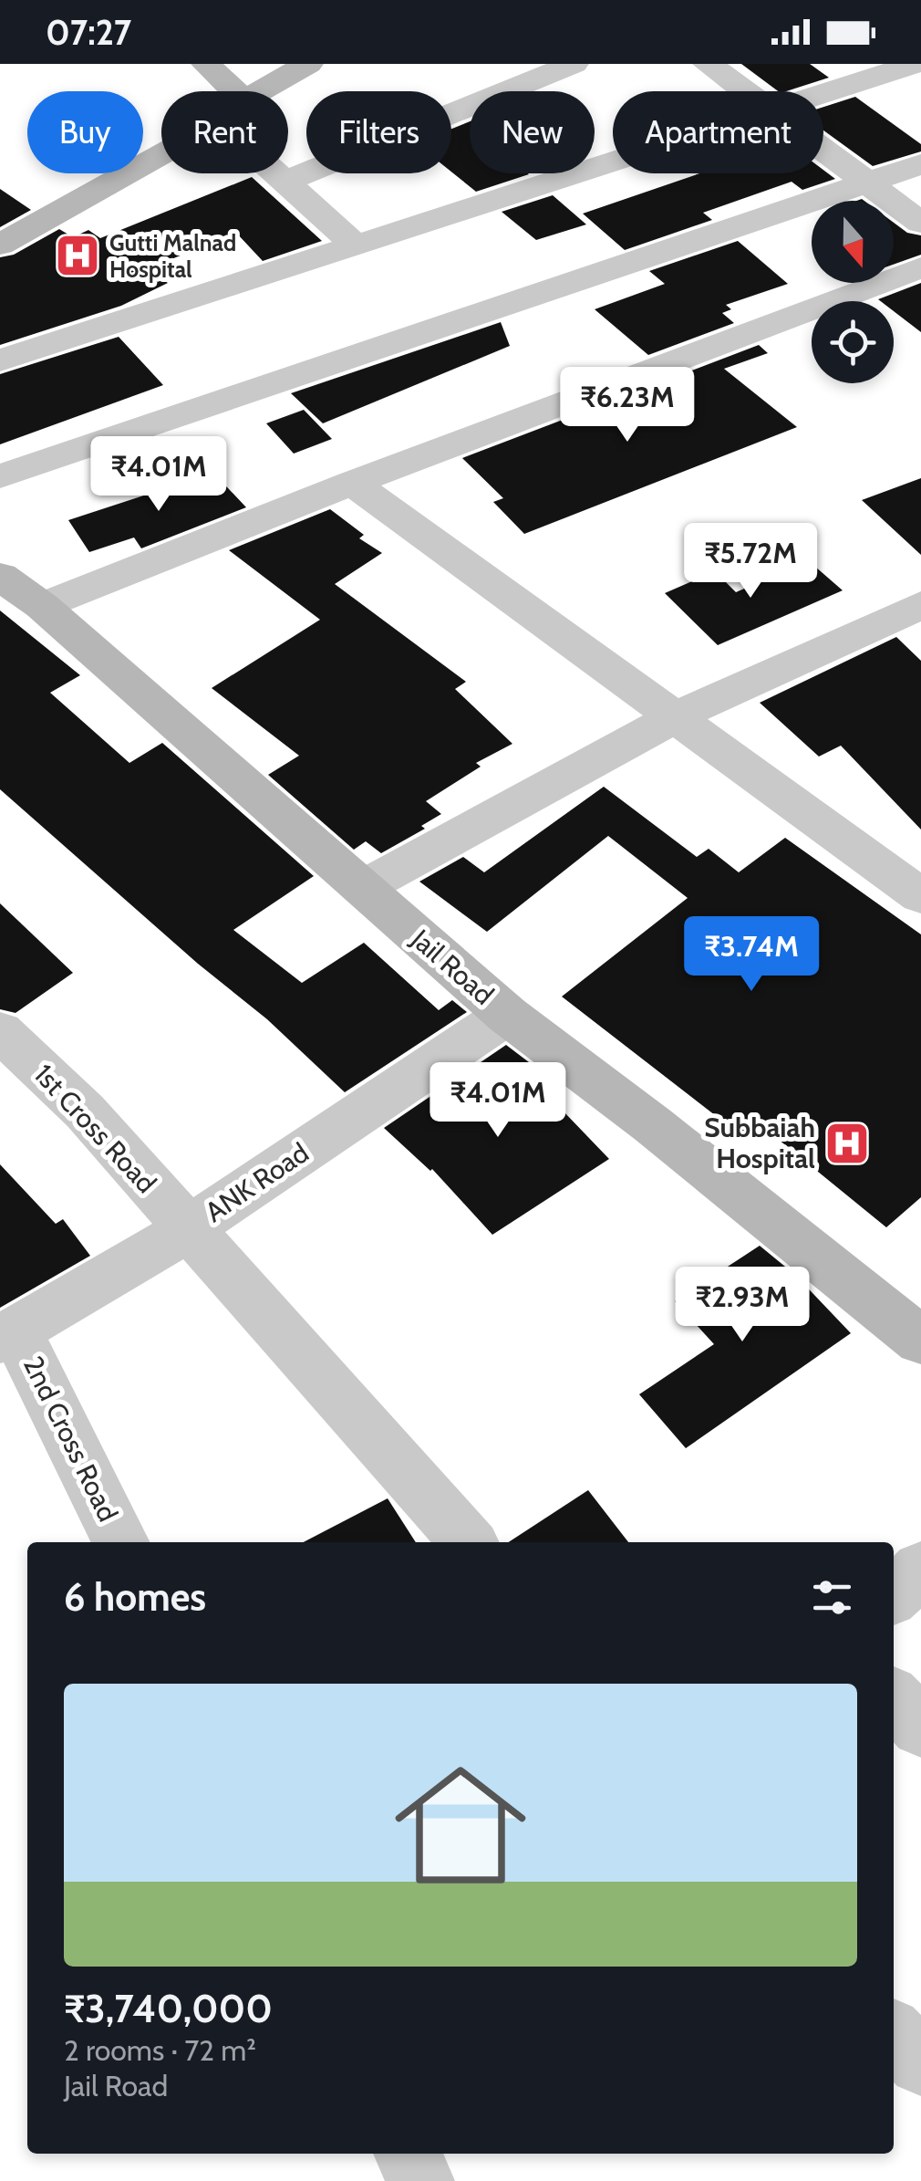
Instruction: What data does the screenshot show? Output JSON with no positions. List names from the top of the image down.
{
  "streets": {
    "main road": ["Jail Road"],
    "street": ["1st Cross Road", "ANK Road", "2nd Cross Road"]
  },
  "crossings": [
    ["Jail Road", "ANK Road"],
    ["1st Cross Road", "ANK Road"],
    ["ANK Road", "2nd Cross Road"]
  ],
  "places": {
    "hospital": ["Gutti Malnad Hospital", "Subbaiah Hospital"]
  },
  "north": "bottom",
  "page": {
    "status": "07:27",
    "chip": [
      "Buy",
      "Rent",
      "Filters",
      "New",
      "Apartment"
    ],
    "price": [
      "₹6.23M",
      "₹4.01M",
      "₹5.72M",
      "₹3.74M",
      "₹4.01M",
      "₹2.93M"
    ],
    "heading": "6 homes",
    "list": [
      {
        "name": "₹3,740,000",
        "note": "2 rooms · 72 m² · Jail Road"
      }
    ]
  }
}
